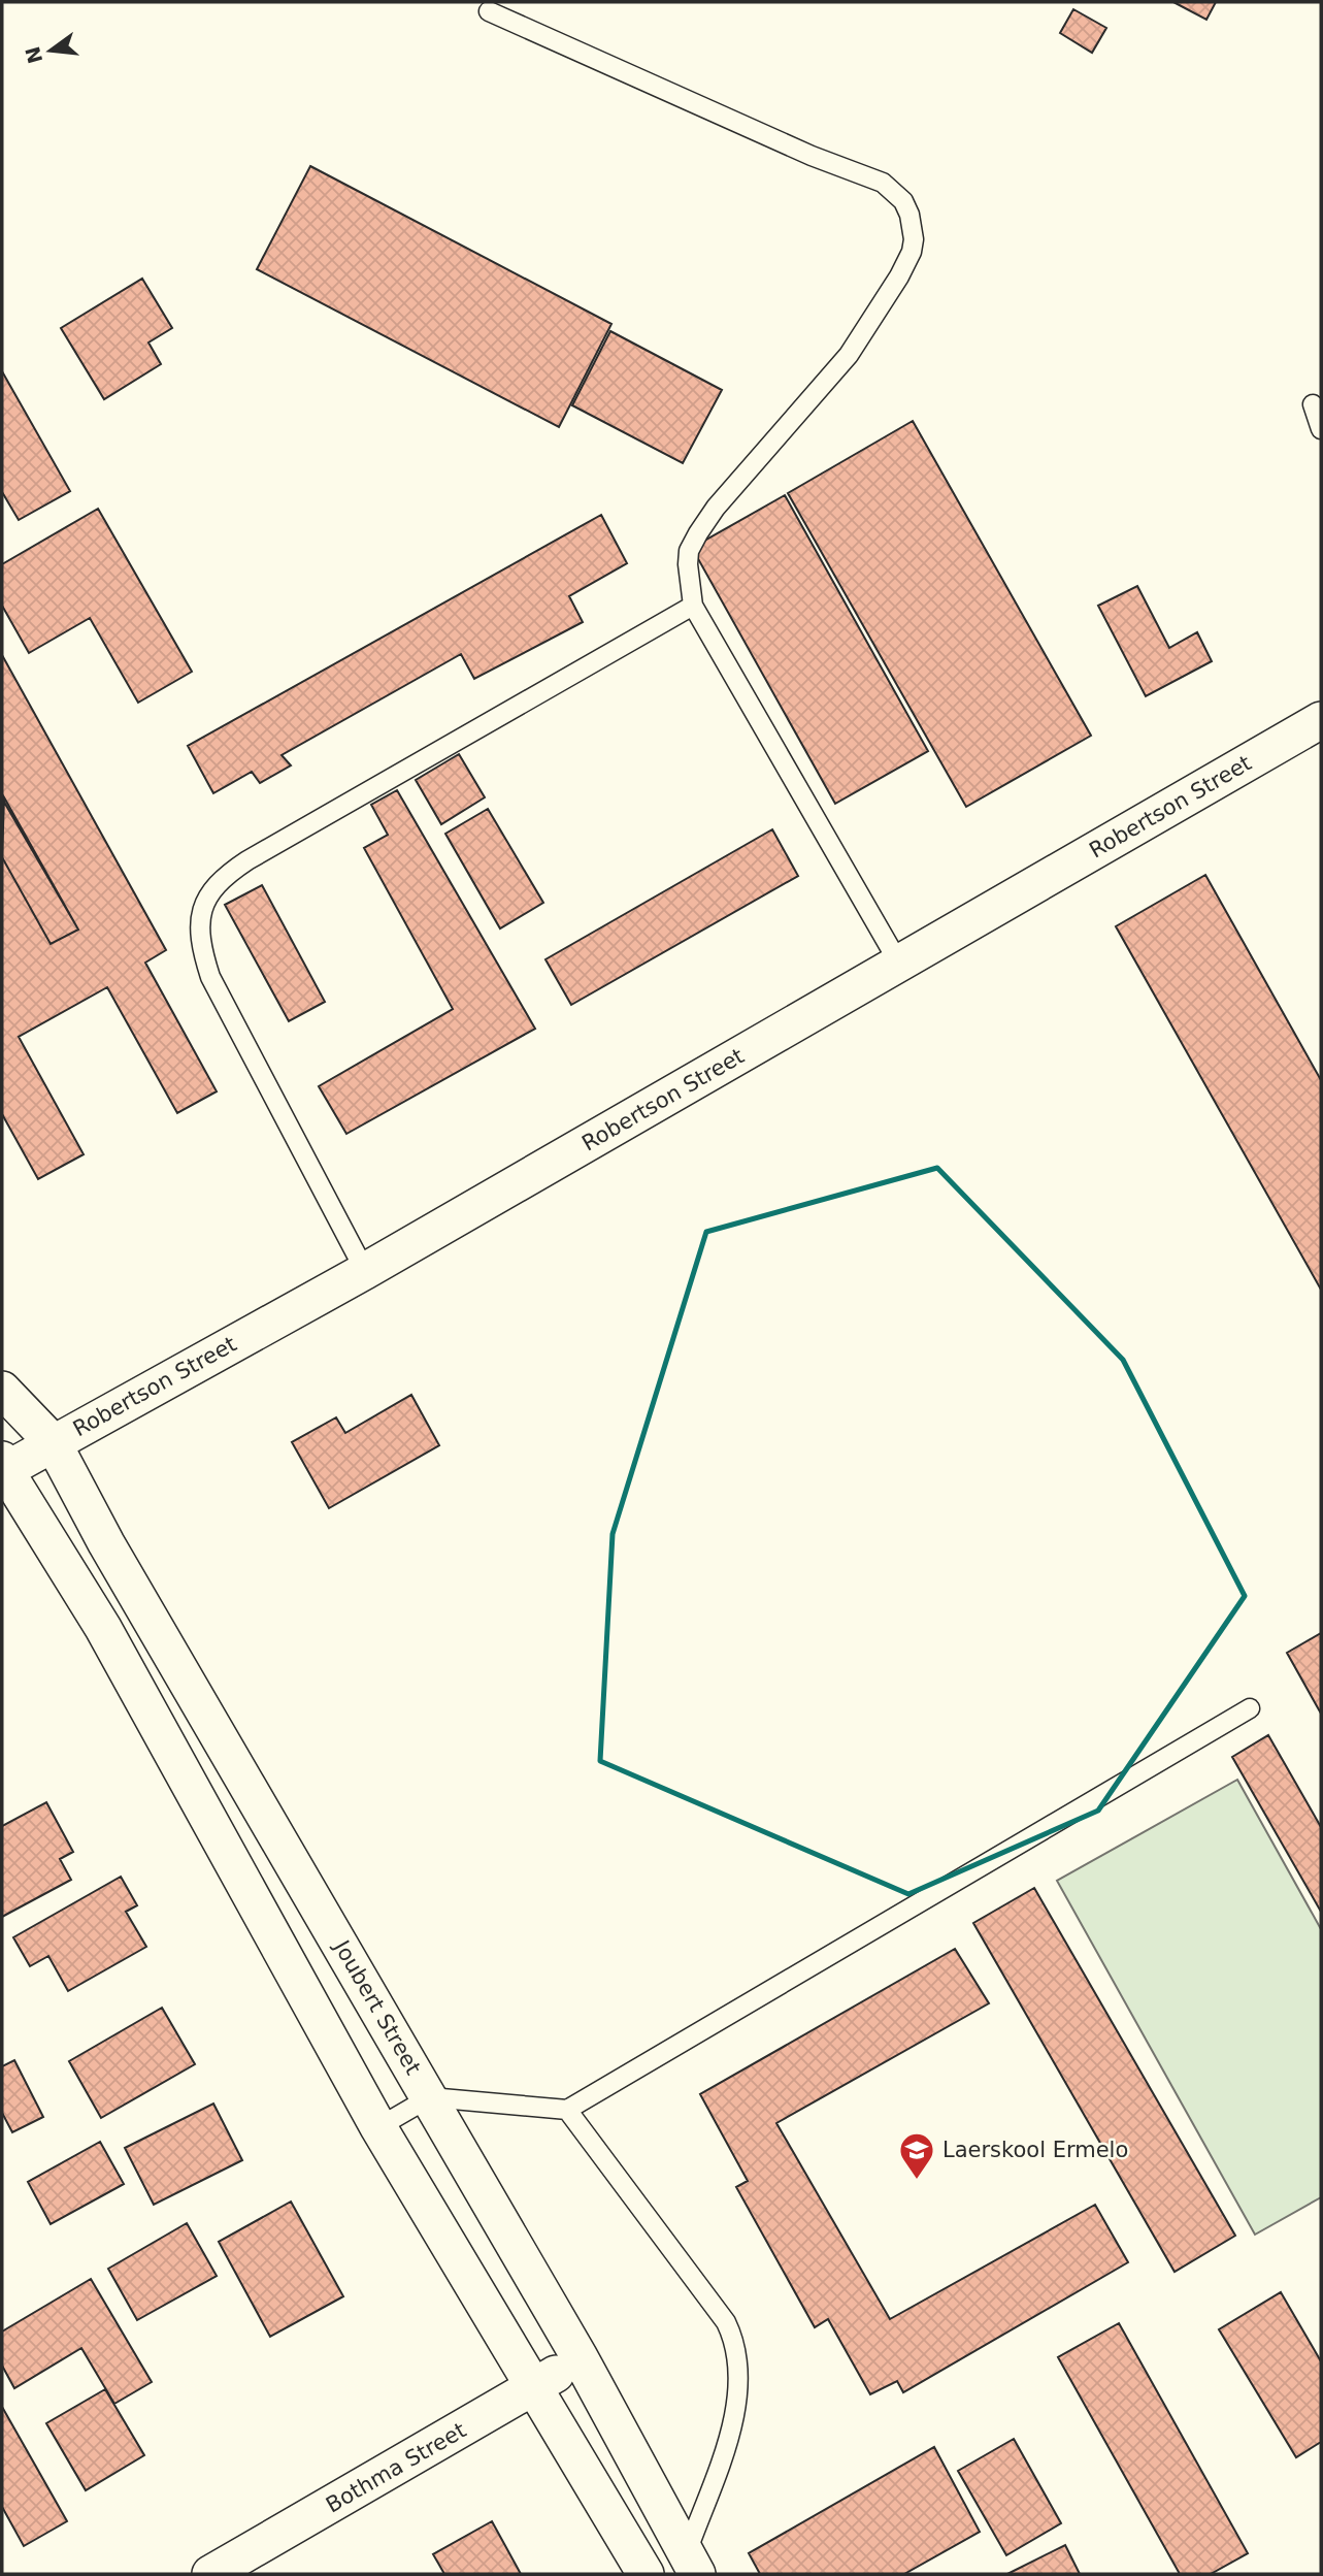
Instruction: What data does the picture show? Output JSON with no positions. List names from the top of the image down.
{
  "streets": {
    "street": ["Robertson Street", "Joubert Street", "Bothma Street"]
  },
  "crossings": [
    ["Robertson Street", "Joubert Street"],
    ["Joubert Street", "Bothma Street"]
  ],
  "places": {
    "school or university": ["Laerskool Ermelo"]
  },
  "north": "left"
}
